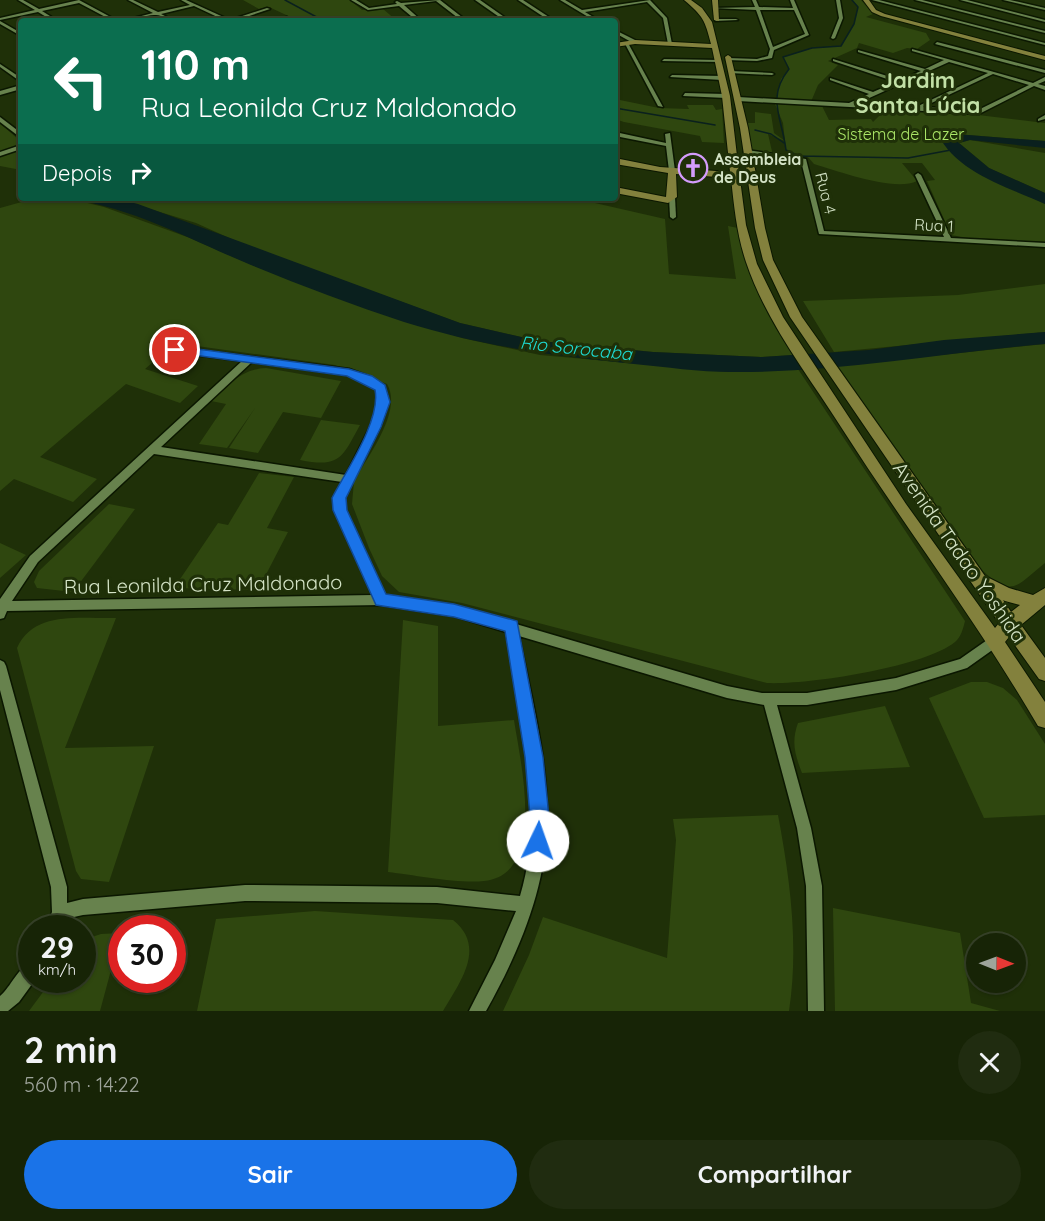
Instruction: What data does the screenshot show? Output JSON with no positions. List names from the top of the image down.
{
  "streets": {
    "main road": ["Avenida Tadao Yoshida"],
    "street": ["Rua 4", "Rua 1", "Rua Leonilda Cruz Maldonado"]
  },
  "crossings": [
    ["Rua 4", "Rua 1"],
    ["Rua 4", "Avenida Tadao Yoshida"],
    ["Avenida Tadao Yoshida", "Rua Leonilda Cruz Maldonado"]
  ],
  "districts": ["Jardim Santa Lúcia"],
  "water": ["Rio Sorocaba"],
  "parks": ["Sistema de Lazer"],
  "places": {
    "church": ["Assembleia de Deus"]
  },
  "north": "right",
  "page": {
    "turn": ["110 m", "Rua Leonilda Cruz Maldonado"],
    "then": "Depois",
    "speed": "29 km/h",
    "limit": "30",
    "heading": ["2 min", "560 m · 14:22"],
    "buttons": ["Sair", "Compartilhar"]
  }
}
